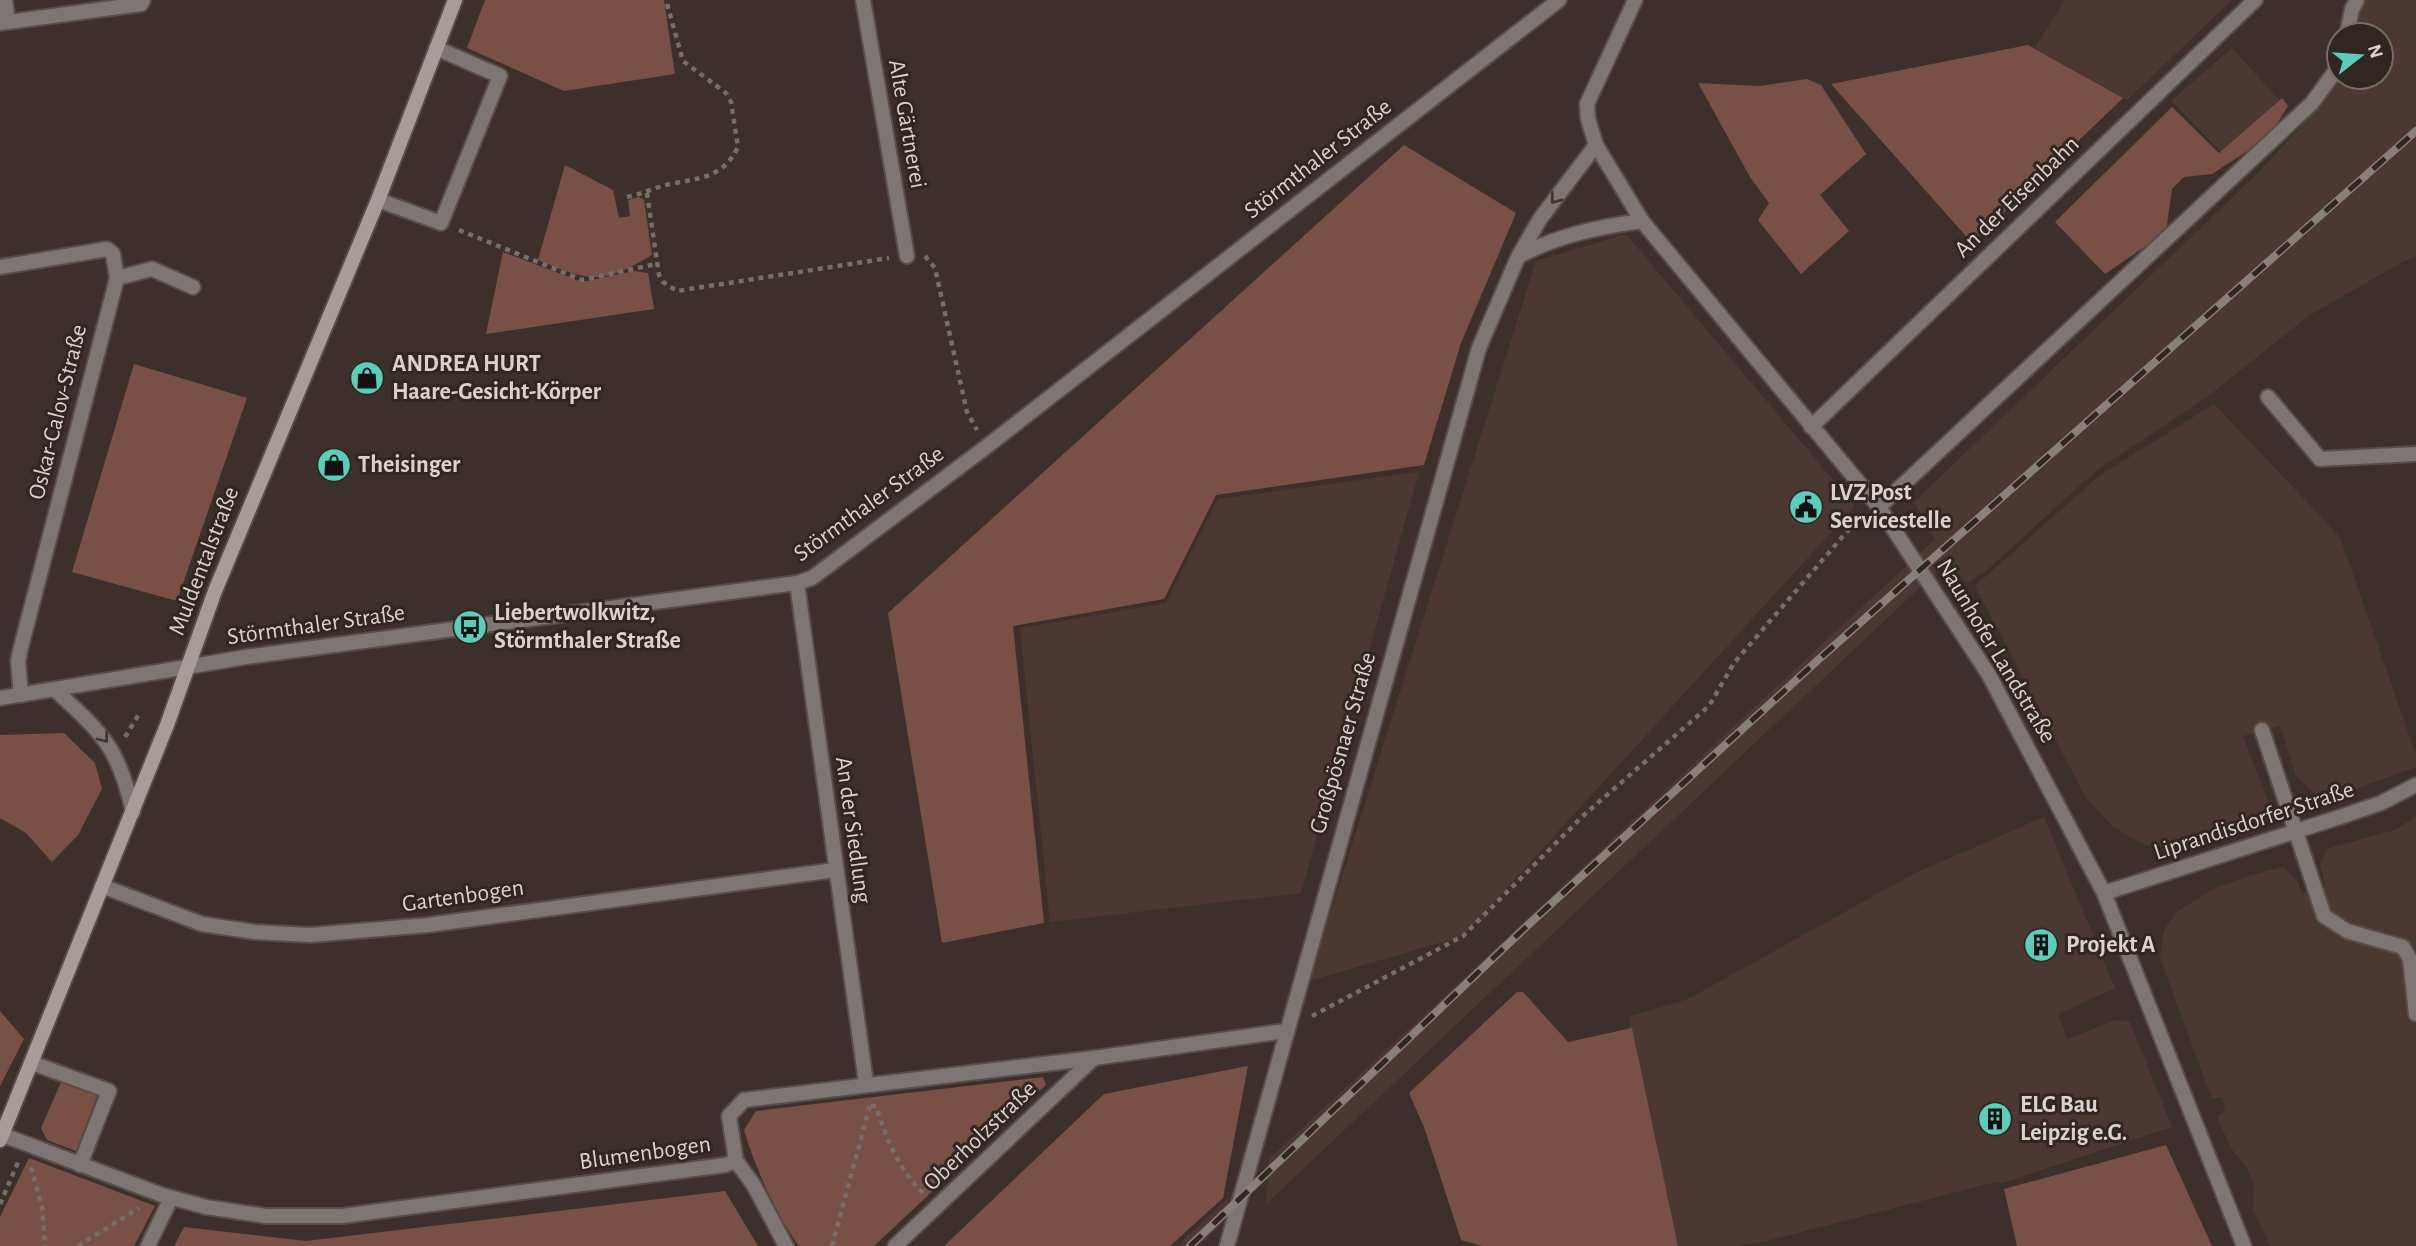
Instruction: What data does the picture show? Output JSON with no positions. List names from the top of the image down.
{
  "streets": {
    "main road": ["Muldentalstraße"],
    "street": [
      "Alte Gärtnerei",
      "Störmthaler Straße",
      "An der Eisenbahn",
      "Oskar-Calov-Straße",
      "Naunhofer Landstraße",
      "Großpösnaer Straße",
      "Liprandisdorfer Straße",
      "An der Siedlung",
      "Gartenbogen",
      "Oberholzstraße",
      "Blumenbogen"
    ]
  },
  "crossings": [
    ["Störmthaler Straße", "Oskar-Calov-Straße"],
    ["Störmthaler Straße", "Muldentalstraße"],
    ["Störmthaler Straße", "An der Siedlung"],
    ["An der Eisenbahn", "Naunhofer Landstraße"],
    ["Muldentalstraße", "Gartenbogen"],
    ["Muldentalstraße", "Blumenbogen"],
    ["Naunhofer Landstraße", "Großpösnaer Straße"],
    ["Naunhofer Landstraße", "Liprandisdorfer Straße"],
    ["Großpösnaer Straße", "Blumenbogen"],
    ["An der Siedlung", "Gartenbogen"],
    ["An der Siedlung", "Blumenbogen"],
    ["Oberholzstraße", "Blumenbogen"]
  ],
  "places": {
    "shop": ["ANDREA HURT Haare-Gesicht-Körper", "Theisinger"],
    "public building": ["LVZ Post Servicestelle"],
    "bus stop": ["Liebertwolkwitz, Störmthaler Straße"],
    "building": ["Projekt A", "ELG Bau Leipzig e.G."]
  },
  "north": "right"
}
